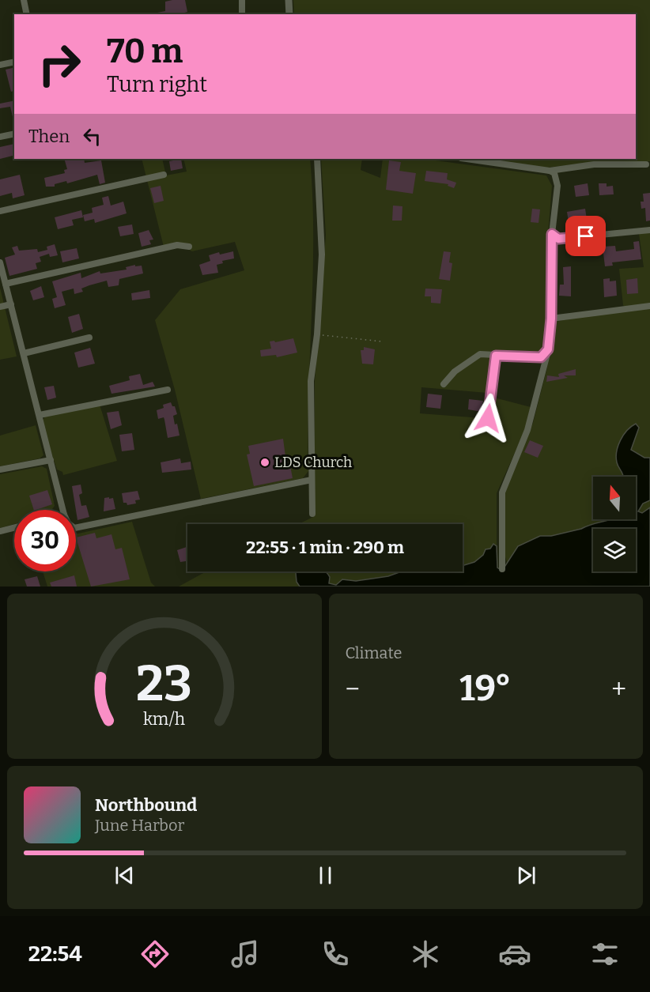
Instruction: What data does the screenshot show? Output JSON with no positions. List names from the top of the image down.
{
  "places": ["LDS Church"],
  "north": "top",
  "page": {
    "turn": ["70 m", "Turn right"],
    "then": "Then",
    "limit": "30",
    "trip": "22:55 · 1 min · 290 m",
    "tile": "Climate",
    "heat": ["−", "19°", "+"],
    "song": ["Northbound", "June Harbor"],
    "tabs": "22:54",
    "gauge": ["23", "km/h"]
  }
}
